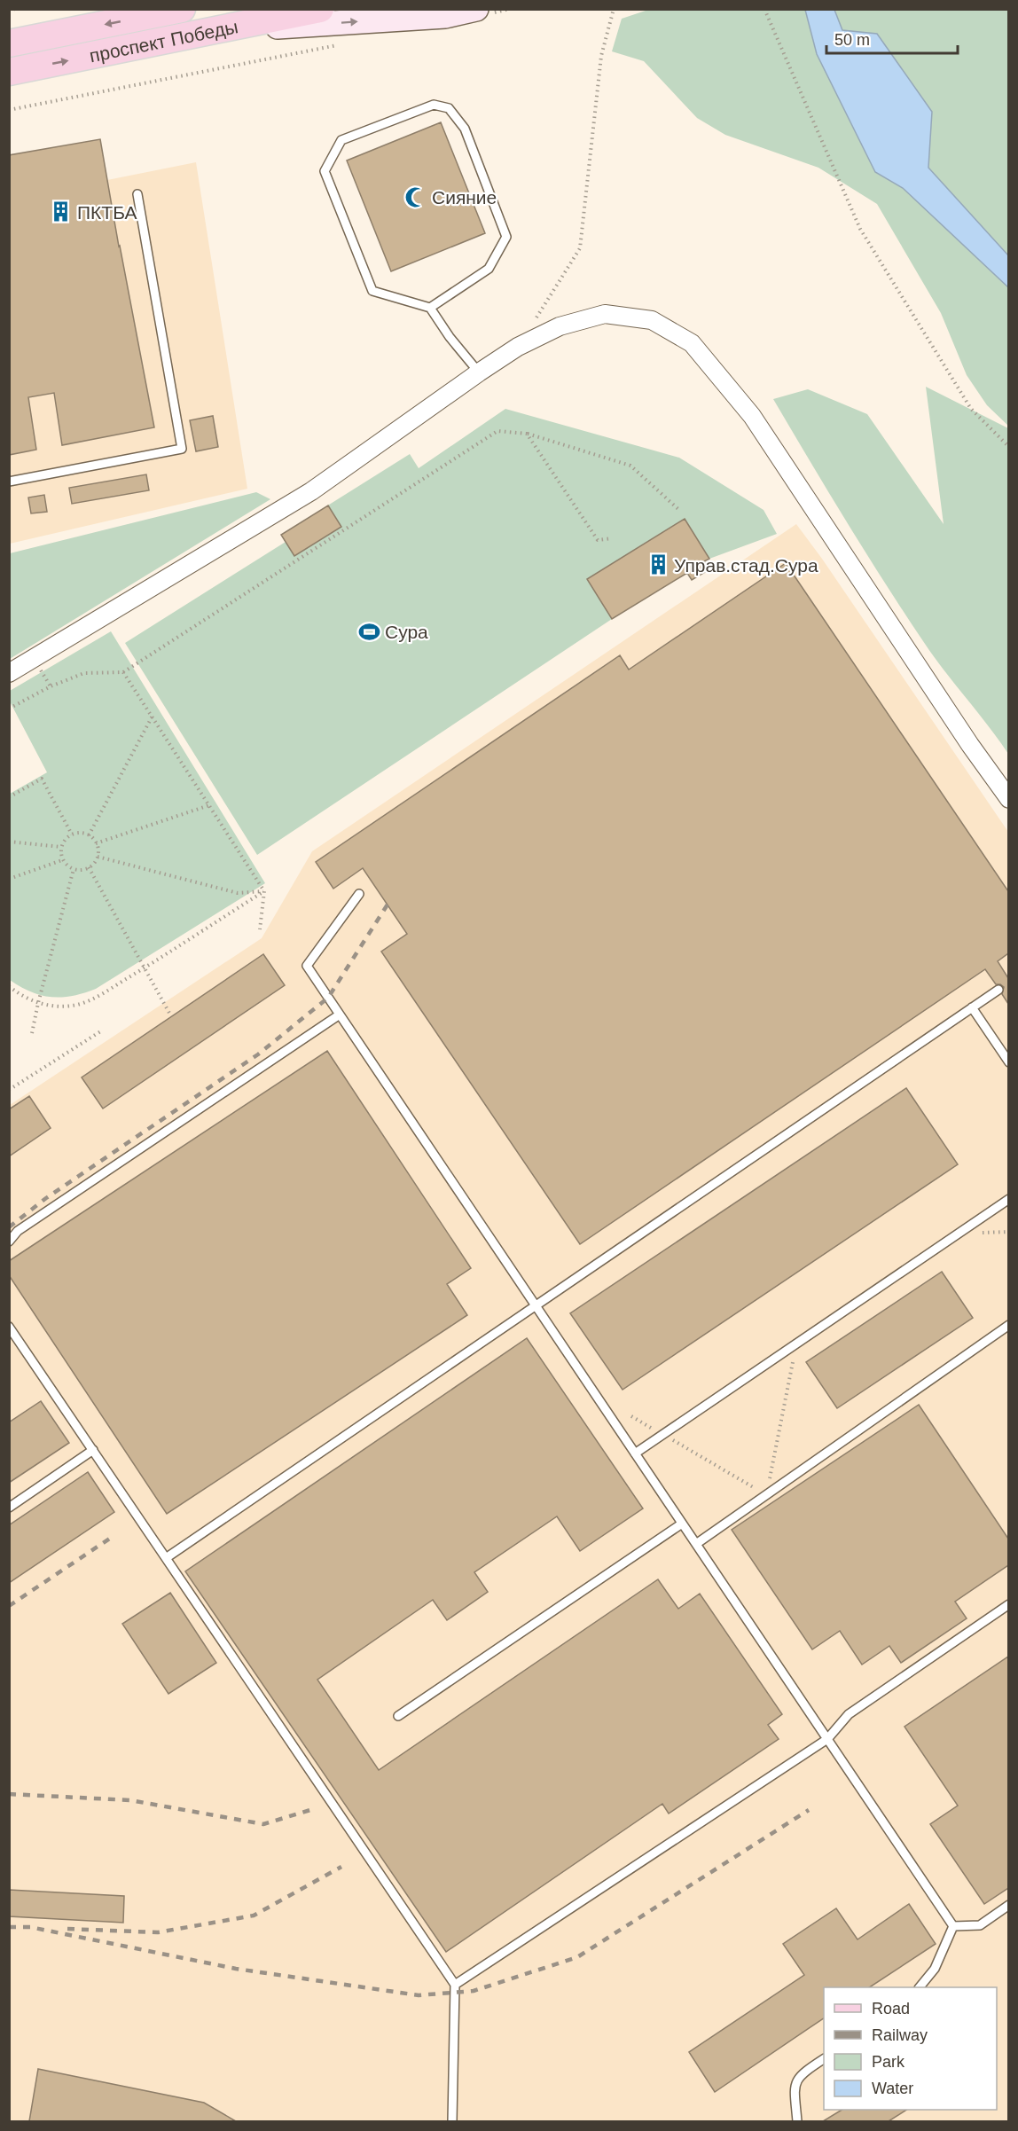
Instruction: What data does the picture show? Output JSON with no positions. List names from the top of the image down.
{
  "streets": {
    "main road": ["проспект Победы"]
  },
  "places": {
    "mosque": ["Сияние"],
    "building": ["ПКТБА", "Управ.стад.Сура"],
    "sports": ["Сура"]
  },
  "legend": [
    "Road",
    "Railway",
    "Park",
    "Water"
  ],
  "scale_bar": "50 m"
}
